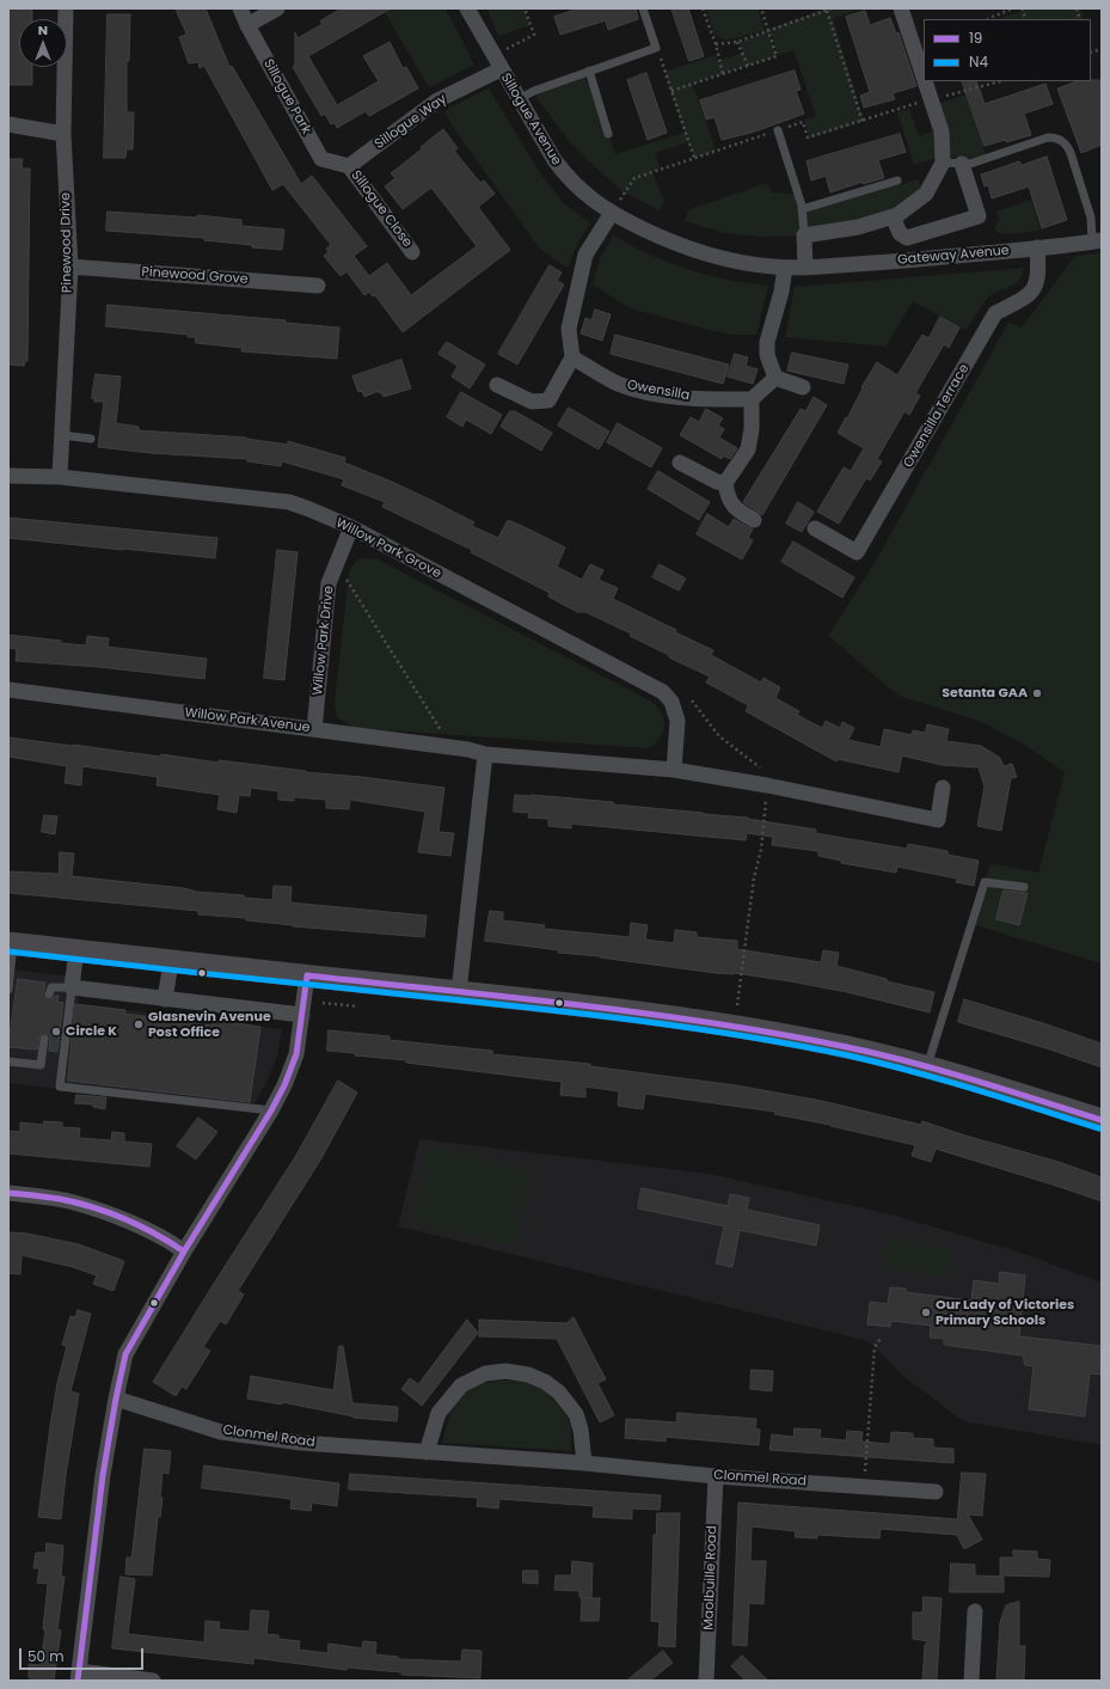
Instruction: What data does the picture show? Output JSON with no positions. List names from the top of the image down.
{
  "streets": {
    "street": [
      "Sillogue Park",
      "Sillogue Avenue",
      "Sillogue Way",
      "Sillogue Close",
      "Pinewood Drive",
      "Gateway Avenue",
      "Pinewood Grove",
      "Owensilla",
      "Owensilla Terrace",
      "Willow Park Grove",
      "Willow Park Drive",
      "Willow Park Avenue",
      "Clonmel Road",
      "Maolbuille Road"
    ]
  },
  "crossings": [
    ["Sillogue Park", "Sillogue Way"],
    ["Sillogue Park", "Sillogue Close"],
    ["Sillogue Avenue", "Sillogue Way"],
    ["Sillogue Avenue", "Gateway Avenue"],
    ["Sillogue Way", "Sillogue Close"],
    ["Pinewood Drive", "Pinewood Grove"],
    ["Pinewood Drive", "Willow Park Grove"],
    ["Gateway Avenue", "Owensilla Terrace"],
    ["Willow Park Grove", "Willow Park Drive"],
    ["Willow Park Grove", "Willow Park Avenue"],
    ["Willow Park Drive", "Willow Park Avenue"],
    ["Clonmel Road", "Maolbuille Road"]
  ],
  "places": [
    "Setanta GAA",
    "Glasnevin Avenue Post Office",
    "Circle K",
    "Our Lady of Victories Primary Schools"
  ],
  "lines": ["transit line N4", "transit line 19"],
  "legend": ["19", "N4"],
  "scale_bar": "50 m",
  "north": "top"
}
